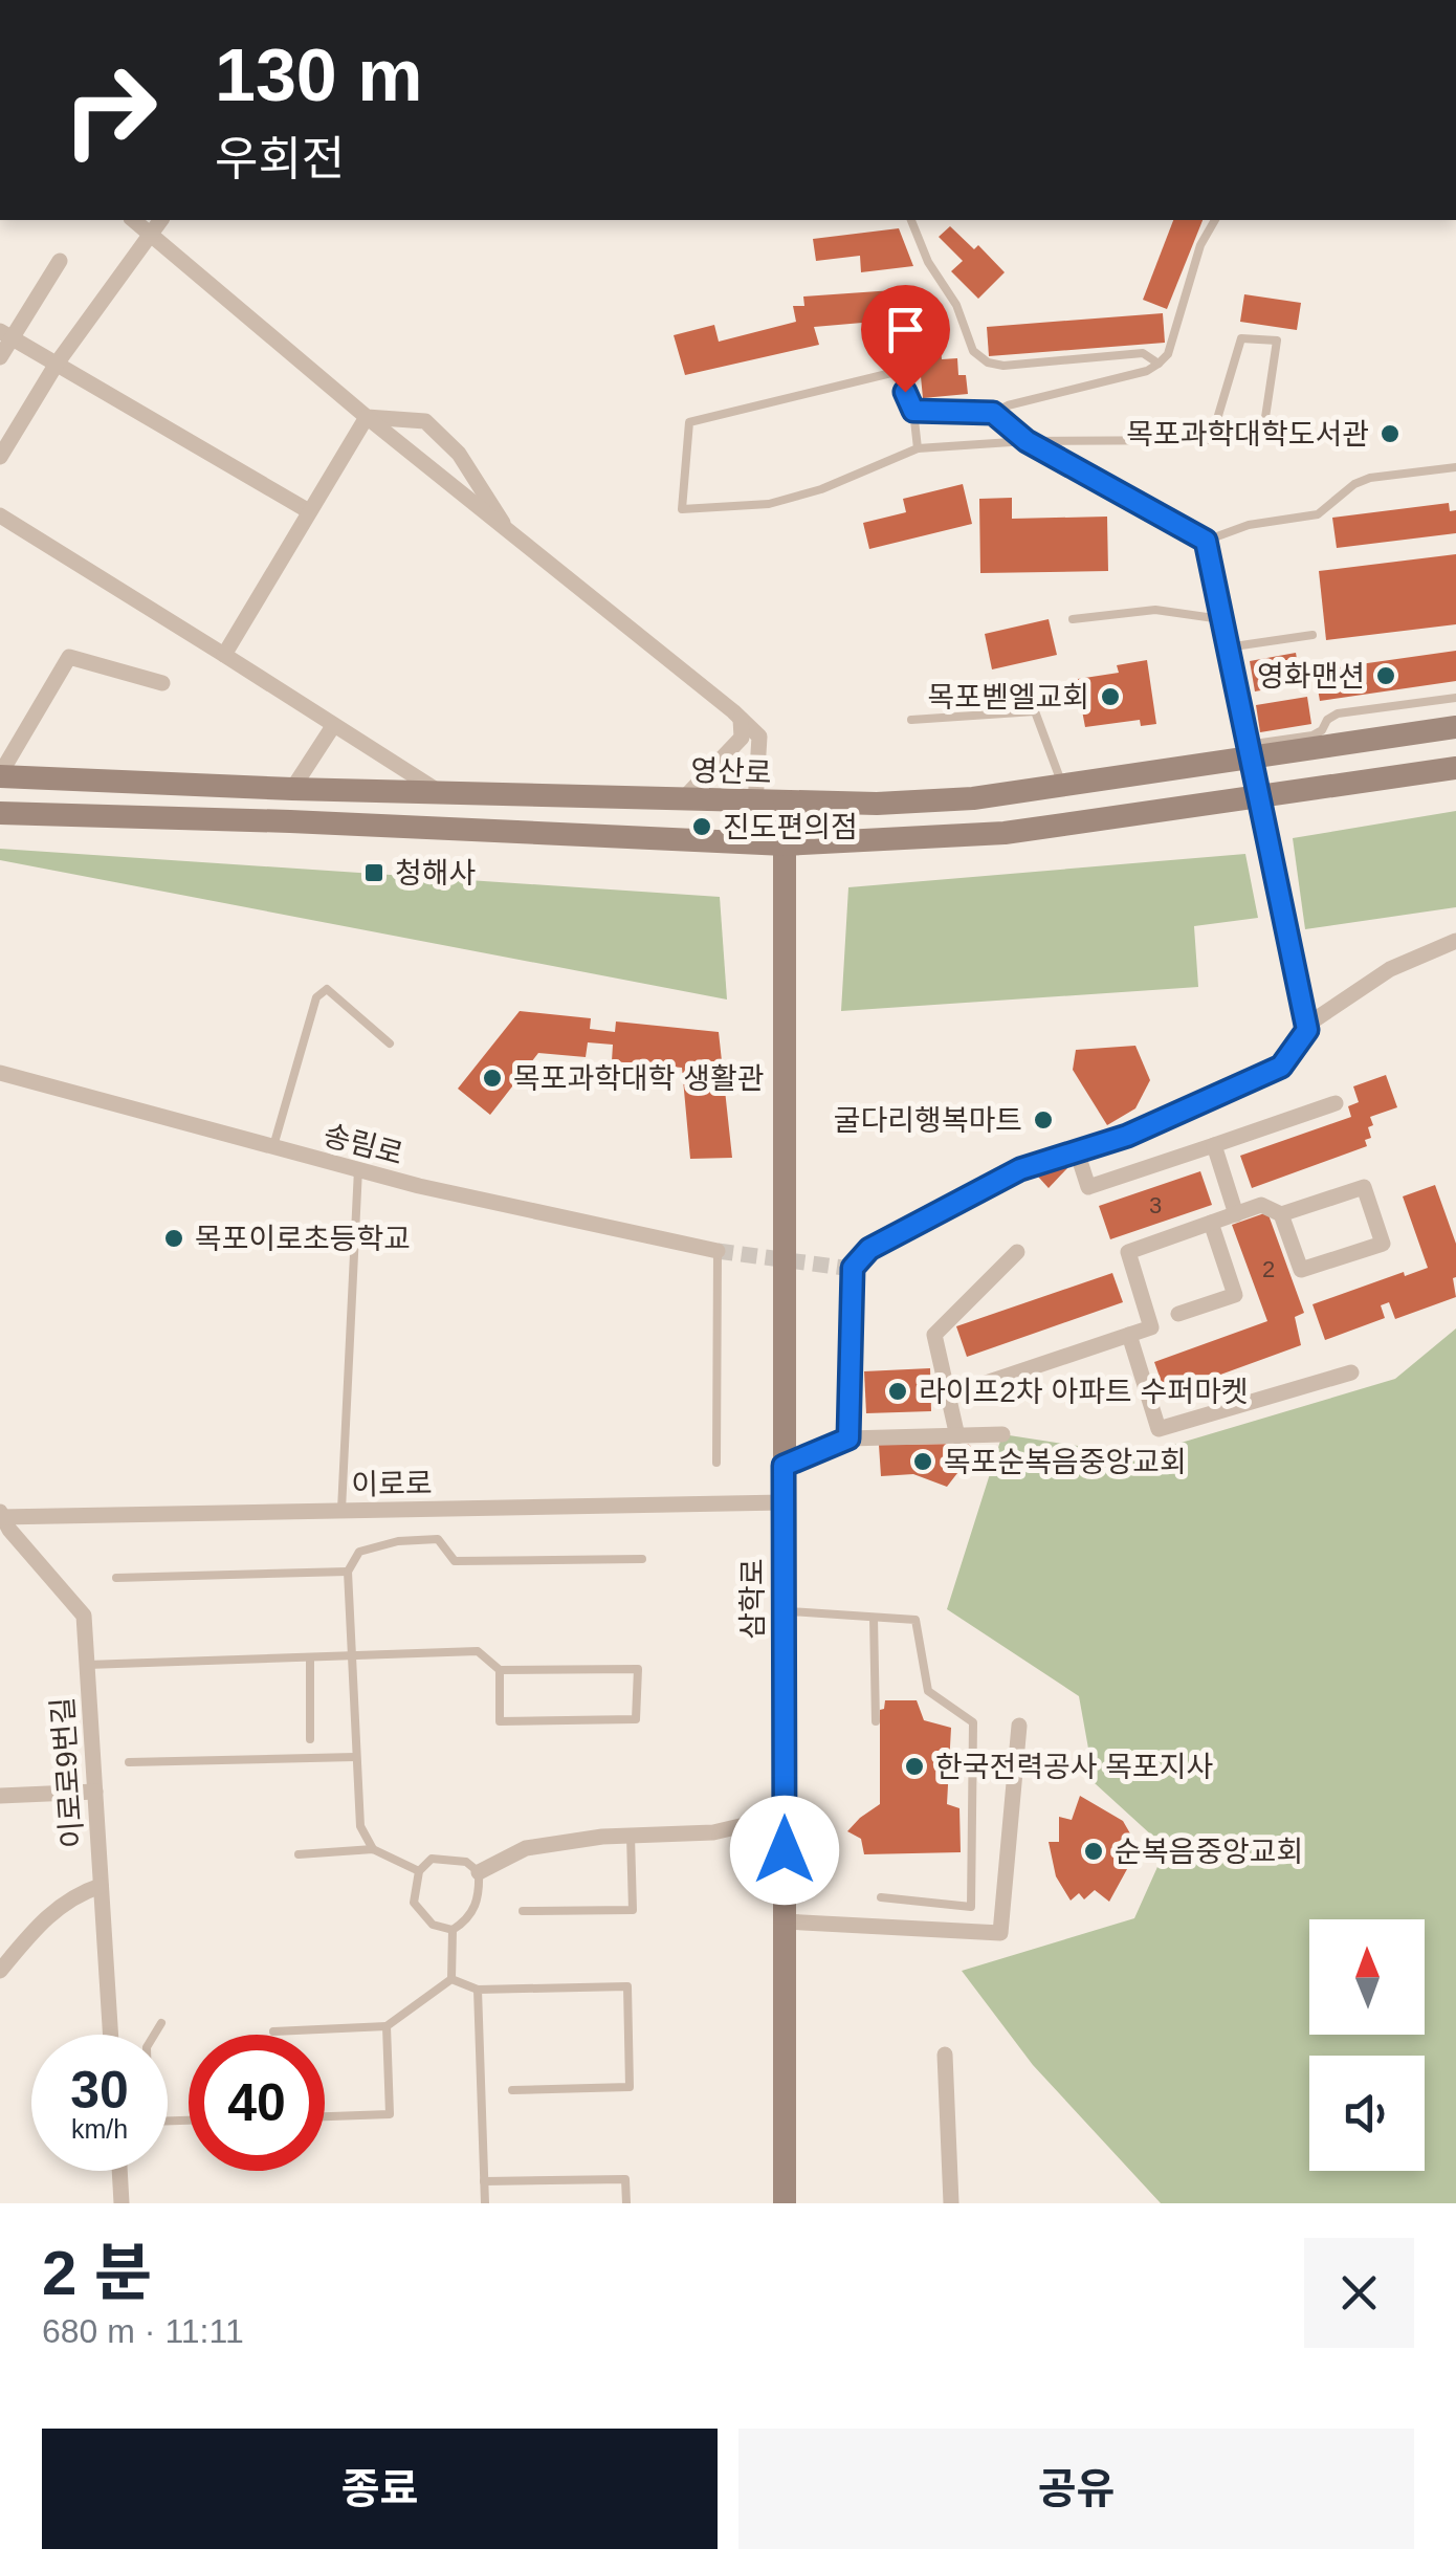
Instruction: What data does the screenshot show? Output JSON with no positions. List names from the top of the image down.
{
  "streets": {
    "street": [
      "영산로",
      "송림로",
      "이로로",
      "삼학로",
      "이로로9번길"
    ]
  },
  "crossings": [
    ["이로로", "삼학로"],
    ["이로로", "이로로9번길"]
  ],
  "places": {
    "other": [
      "목포과학대학도서관",
      "영화맨션",
      "목포벧엘교회",
      "진도편의점",
      "목포과학대학 생활관",
      "굴다리행복마트",
      "목포이로초등학교",
      "라이프2차 아파트 수퍼마켓",
      "목포순복음중앙교회",
      "한국전력공사 목포지사",
      "순복음중앙교회"
    ],
    "transit": ["청해사"]
  },
  "house_numbers": ["3", "2"],
  "north": "top",
  "page": {
    "turn": ["130 m", "우회전"],
    "speed": "30 km/h",
    "limit": "40",
    "heading": ["2 분", "680 m · 11:11"],
    "buttons": ["종료", "공유"]
  }
}
